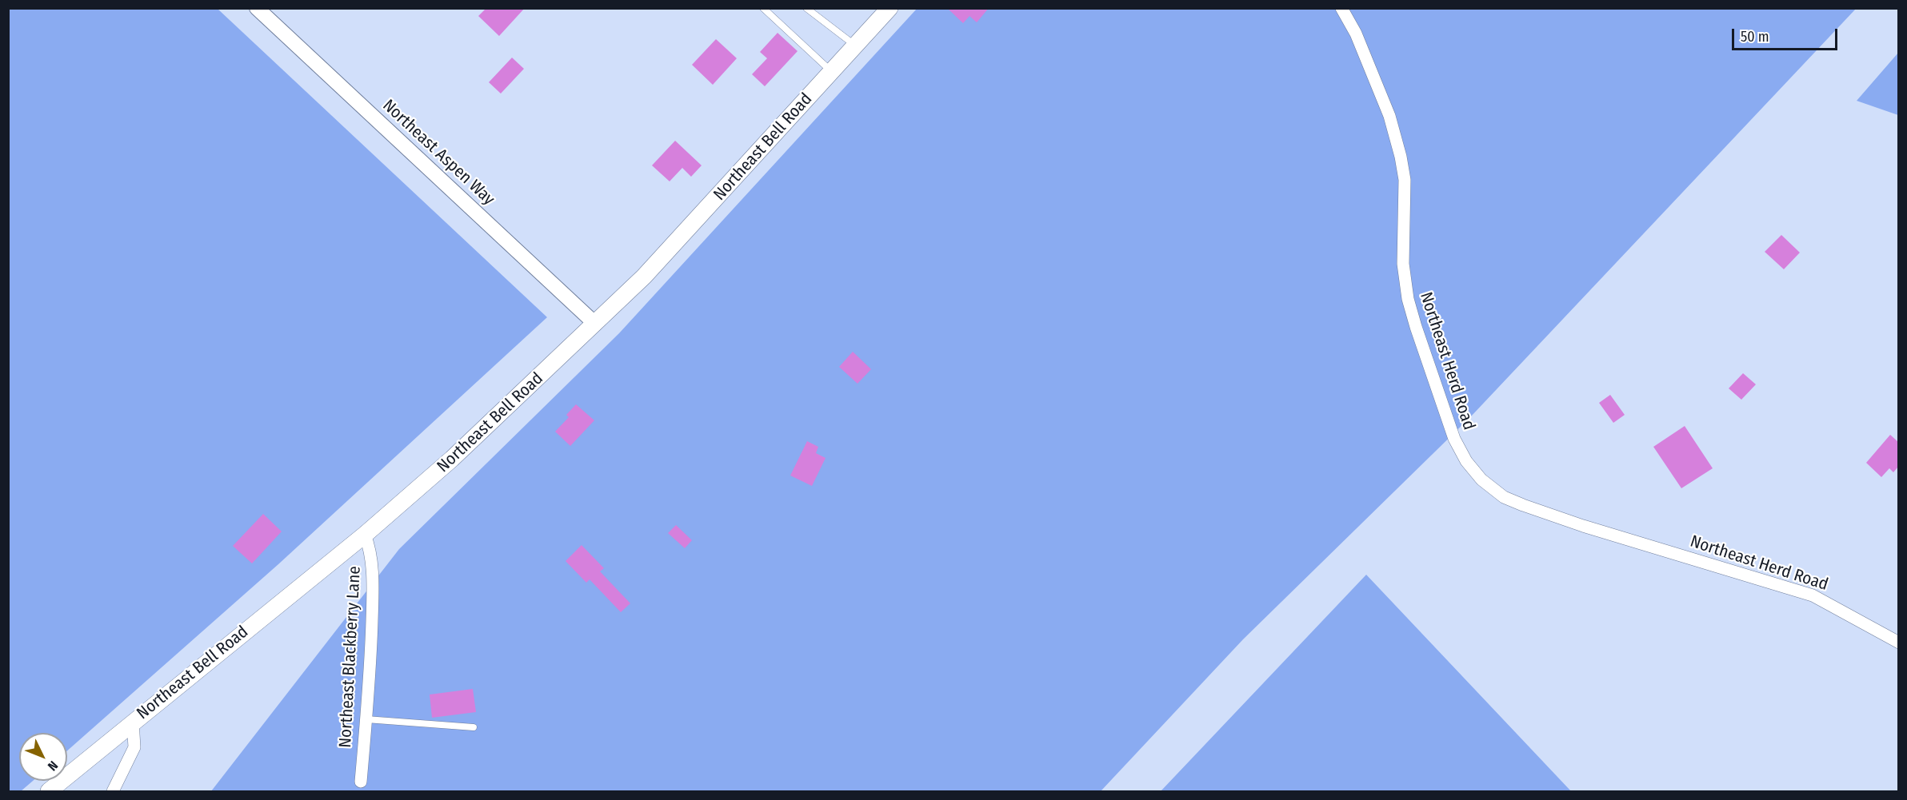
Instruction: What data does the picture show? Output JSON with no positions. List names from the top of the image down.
{
  "streets": {
    "main road": ["Northeast Bell Road"],
    "street": ["Northeast Aspen Way", "Northeast Herd Road", "Northeast Blackberry Lane"]
  },
  "crossings": [
    ["Northeast Bell Road", "Northeast Aspen Way"],
    ["Northeast Bell Road", "Northeast Blackberry Lane"]
  ],
  "scale_bar": "50 m",
  "north": "bottom right"
}
